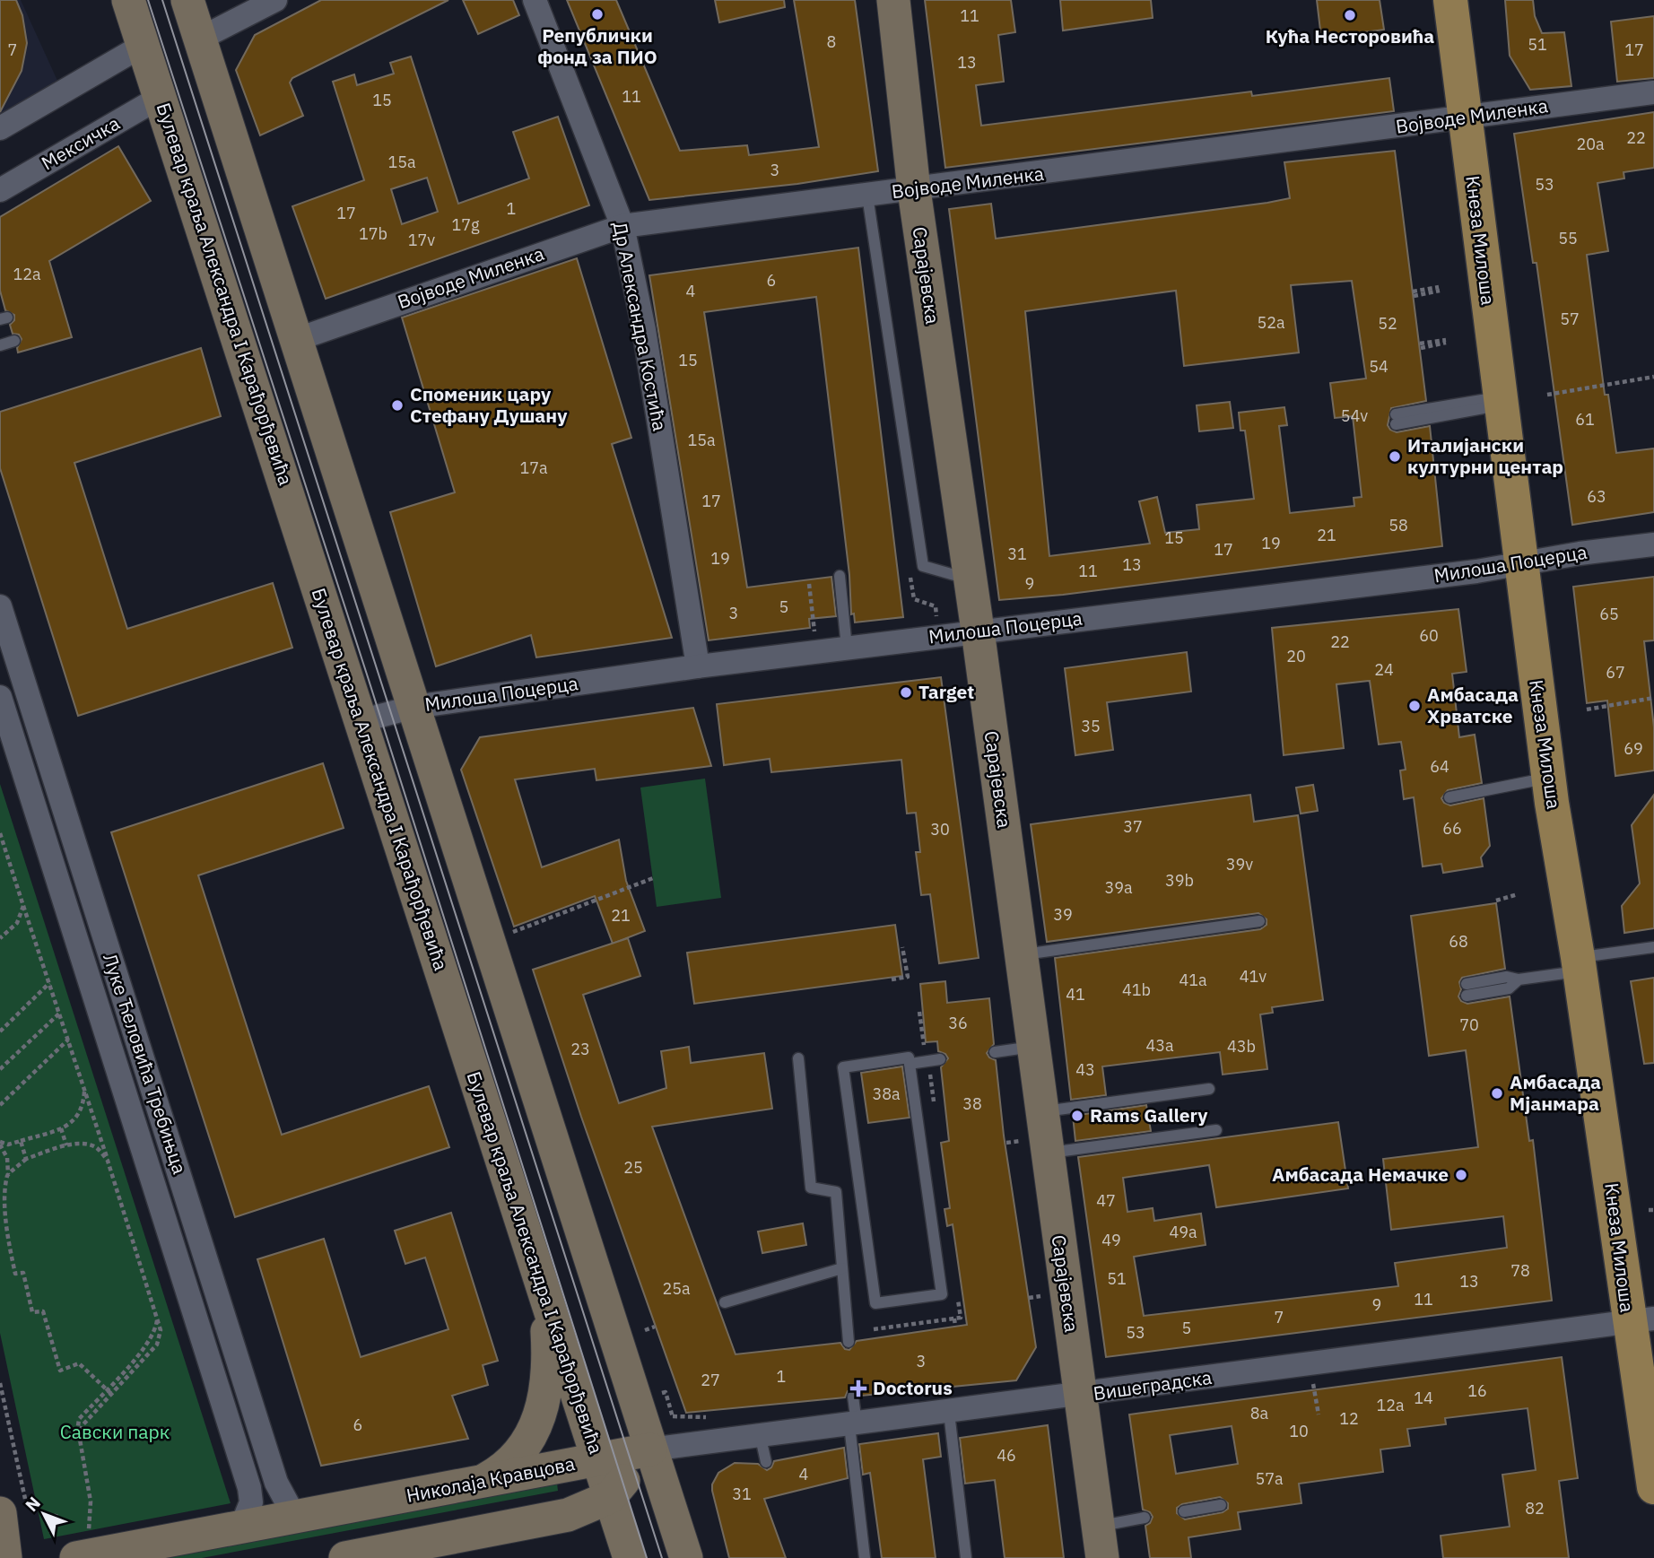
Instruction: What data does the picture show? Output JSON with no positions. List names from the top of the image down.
{
  "streets": {
    "main road": [
      "Кнеза Милоша",
      "Сарајевска",
      "Булевар краља Александра I Карађорђевића",
      "Николаја Кравцова"
    ],
    "street": [
      "Војводе Миленка",
      "Мексичка",
      "Др Александра Костића",
      "Милоша Поцерца",
      "Луке Ћеловића Требињца",
      "Вишеградска"
    ]
  },
  "crossings": [
    ["Војводе Миленка", "Кнеза Милоша"],
    ["Војводе Миленка", "Сарајевска"],
    ["Војводе Миленка", "Др Александра Костића"],
    ["Мексичка", "Булевар краља Александра I Карађорђевића"],
    ["Кнеза Милоша", "Милоша Поцерца"],
    ["Кнеза Милоша", "Вишеградска"],
    ["Сарајевска", "Милоша Поцерца"],
    ["Сарајевска", "Вишеградска"],
    ["Булевар краља Александра I Карађорђевића", "Милоша Поцерца"],
    ["Булевар краља Александра I Карађорђевића", "Николаја Кравцова"],
    ["Др Александра Костића", "Милоша Поцерца"],
    ["Луке Ћеловића Требињца", "Николаја Кравцова"],
    ["Вишеградска", "Николаја Кравцова"]
  ],
  "parks": ["Савски парк"],
  "places": {
    "other": [
      "Републички фонд за ПИО",
      "Кућа Несторовића",
      "Споменик цару Стефану Душану",
      "Италијански културни центар",
      "Target",
      "Амбасада Хрватске",
      "Амбасада Мјанмара",
      "Rams Gallery",
      "Амбасада Немачке"
    ],
    "health": ["Doctorus"]
  },
  "house_numbers": [
    "11",
    "8",
    "51",
    "7",
    "17",
    "13",
    "11",
    "15",
    "22",
    "20a",
    "15a",
    "3",
    "53",
    "1",
    "17",
    "17g",
    "17b",
    "55",
    "17v",
    "12a",
    "6",
    "4",
    "57",
    "52a",
    "52",
    "15",
    "54",
    "54v",
    "61",
    "15a",
    "17a",
    "63",
    "17",
    "58",
    "21",
    "15",
    "19",
    "17",
    "31",
    "19",
    "13",
    "11",
    "9",
    "5",
    "3",
    "65",
    "60",
    "22",
    "20",
    "24",
    "67",
    "35",
    "69",
    "64",
    "37",
    "66",
    "30",
    "39v",
    "39b",
    "39a",
    "39",
    "21",
    "68",
    "41v",
    "41a",
    "41b",
    "41",
    "36",
    "70",
    "43a",
    "43b",
    "23",
    "43",
    "38a",
    "38",
    "25",
    "47",
    "49a",
    "49",
    "78",
    "51",
    "13",
    "25a",
    "11",
    "9",
    "7",
    "5",
    "53",
    "3",
    "1",
    "27",
    "16",
    "14",
    "12a",
    "8a",
    "12",
    "6",
    "10",
    "46",
    "4",
    "57a",
    "31",
    "82"
  ],
  "north": "top left"
}
